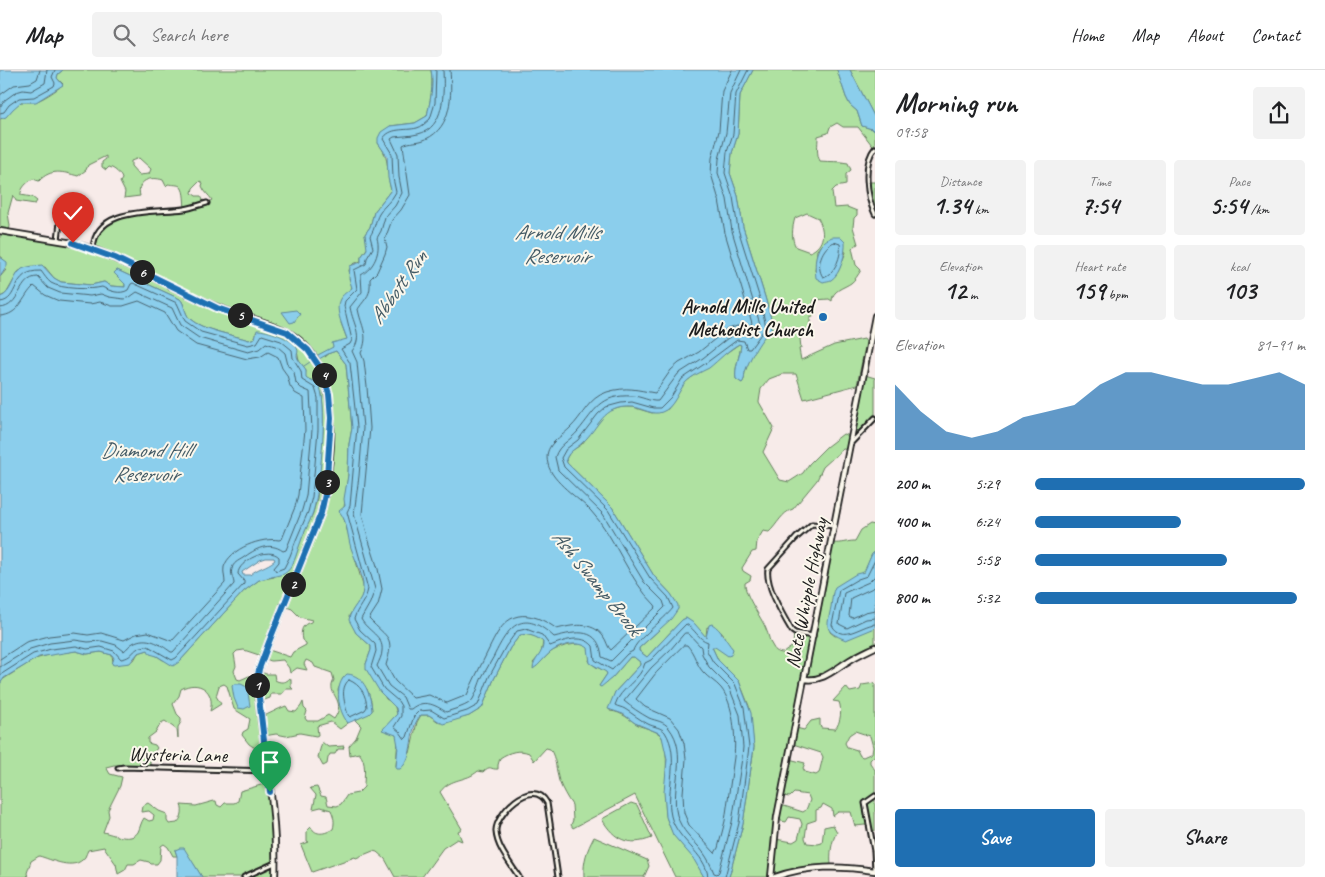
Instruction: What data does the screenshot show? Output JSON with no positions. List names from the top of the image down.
{
  "streets": {
    "street": ["Nate Whipple Highway", "Wysteria Lane"]
  },
  "water": [
    "Arnold Mills Reservoir",
    "Abbott Run",
    "Diamond Hill Reservoir",
    "Ash Swamp Brook"
  ],
  "places": ["Arnold Mills United Methodist Church"],
  "page": {
    "header": "Map",
    "search": "Search here",
    "nav": [
      "Home",
      "Map",
      "About",
      "Contact"
    ],
    "heading": ["Morning run", "09:58"],
    "stats": [
      ["Distance", "1.34 km"],
      ["Time", "7:54"],
      ["Pace", "5:54 /km"],
      ["Elevation", "12 m"],
      ["Heart rate", "159 bpm"],
      ["kcal", "103"]
    ],
    "pins": [
      "6",
      "5",
      "4",
      "3",
      "2",
      "1"
    ],
    "chart": ["Elevation", "81–91 m"],
    "list": [
      {
        "name": "200 m",
        "note": "5:29"
      },
      {
        "name": "400 m",
        "note": "6:24"
      },
      {
        "name": "600 m",
        "note": "5:58"
      },
      {
        "name": "800 m",
        "note": "5:32"
      }
    ],
    "buttons": ["Save", "Share"]
  }
}
